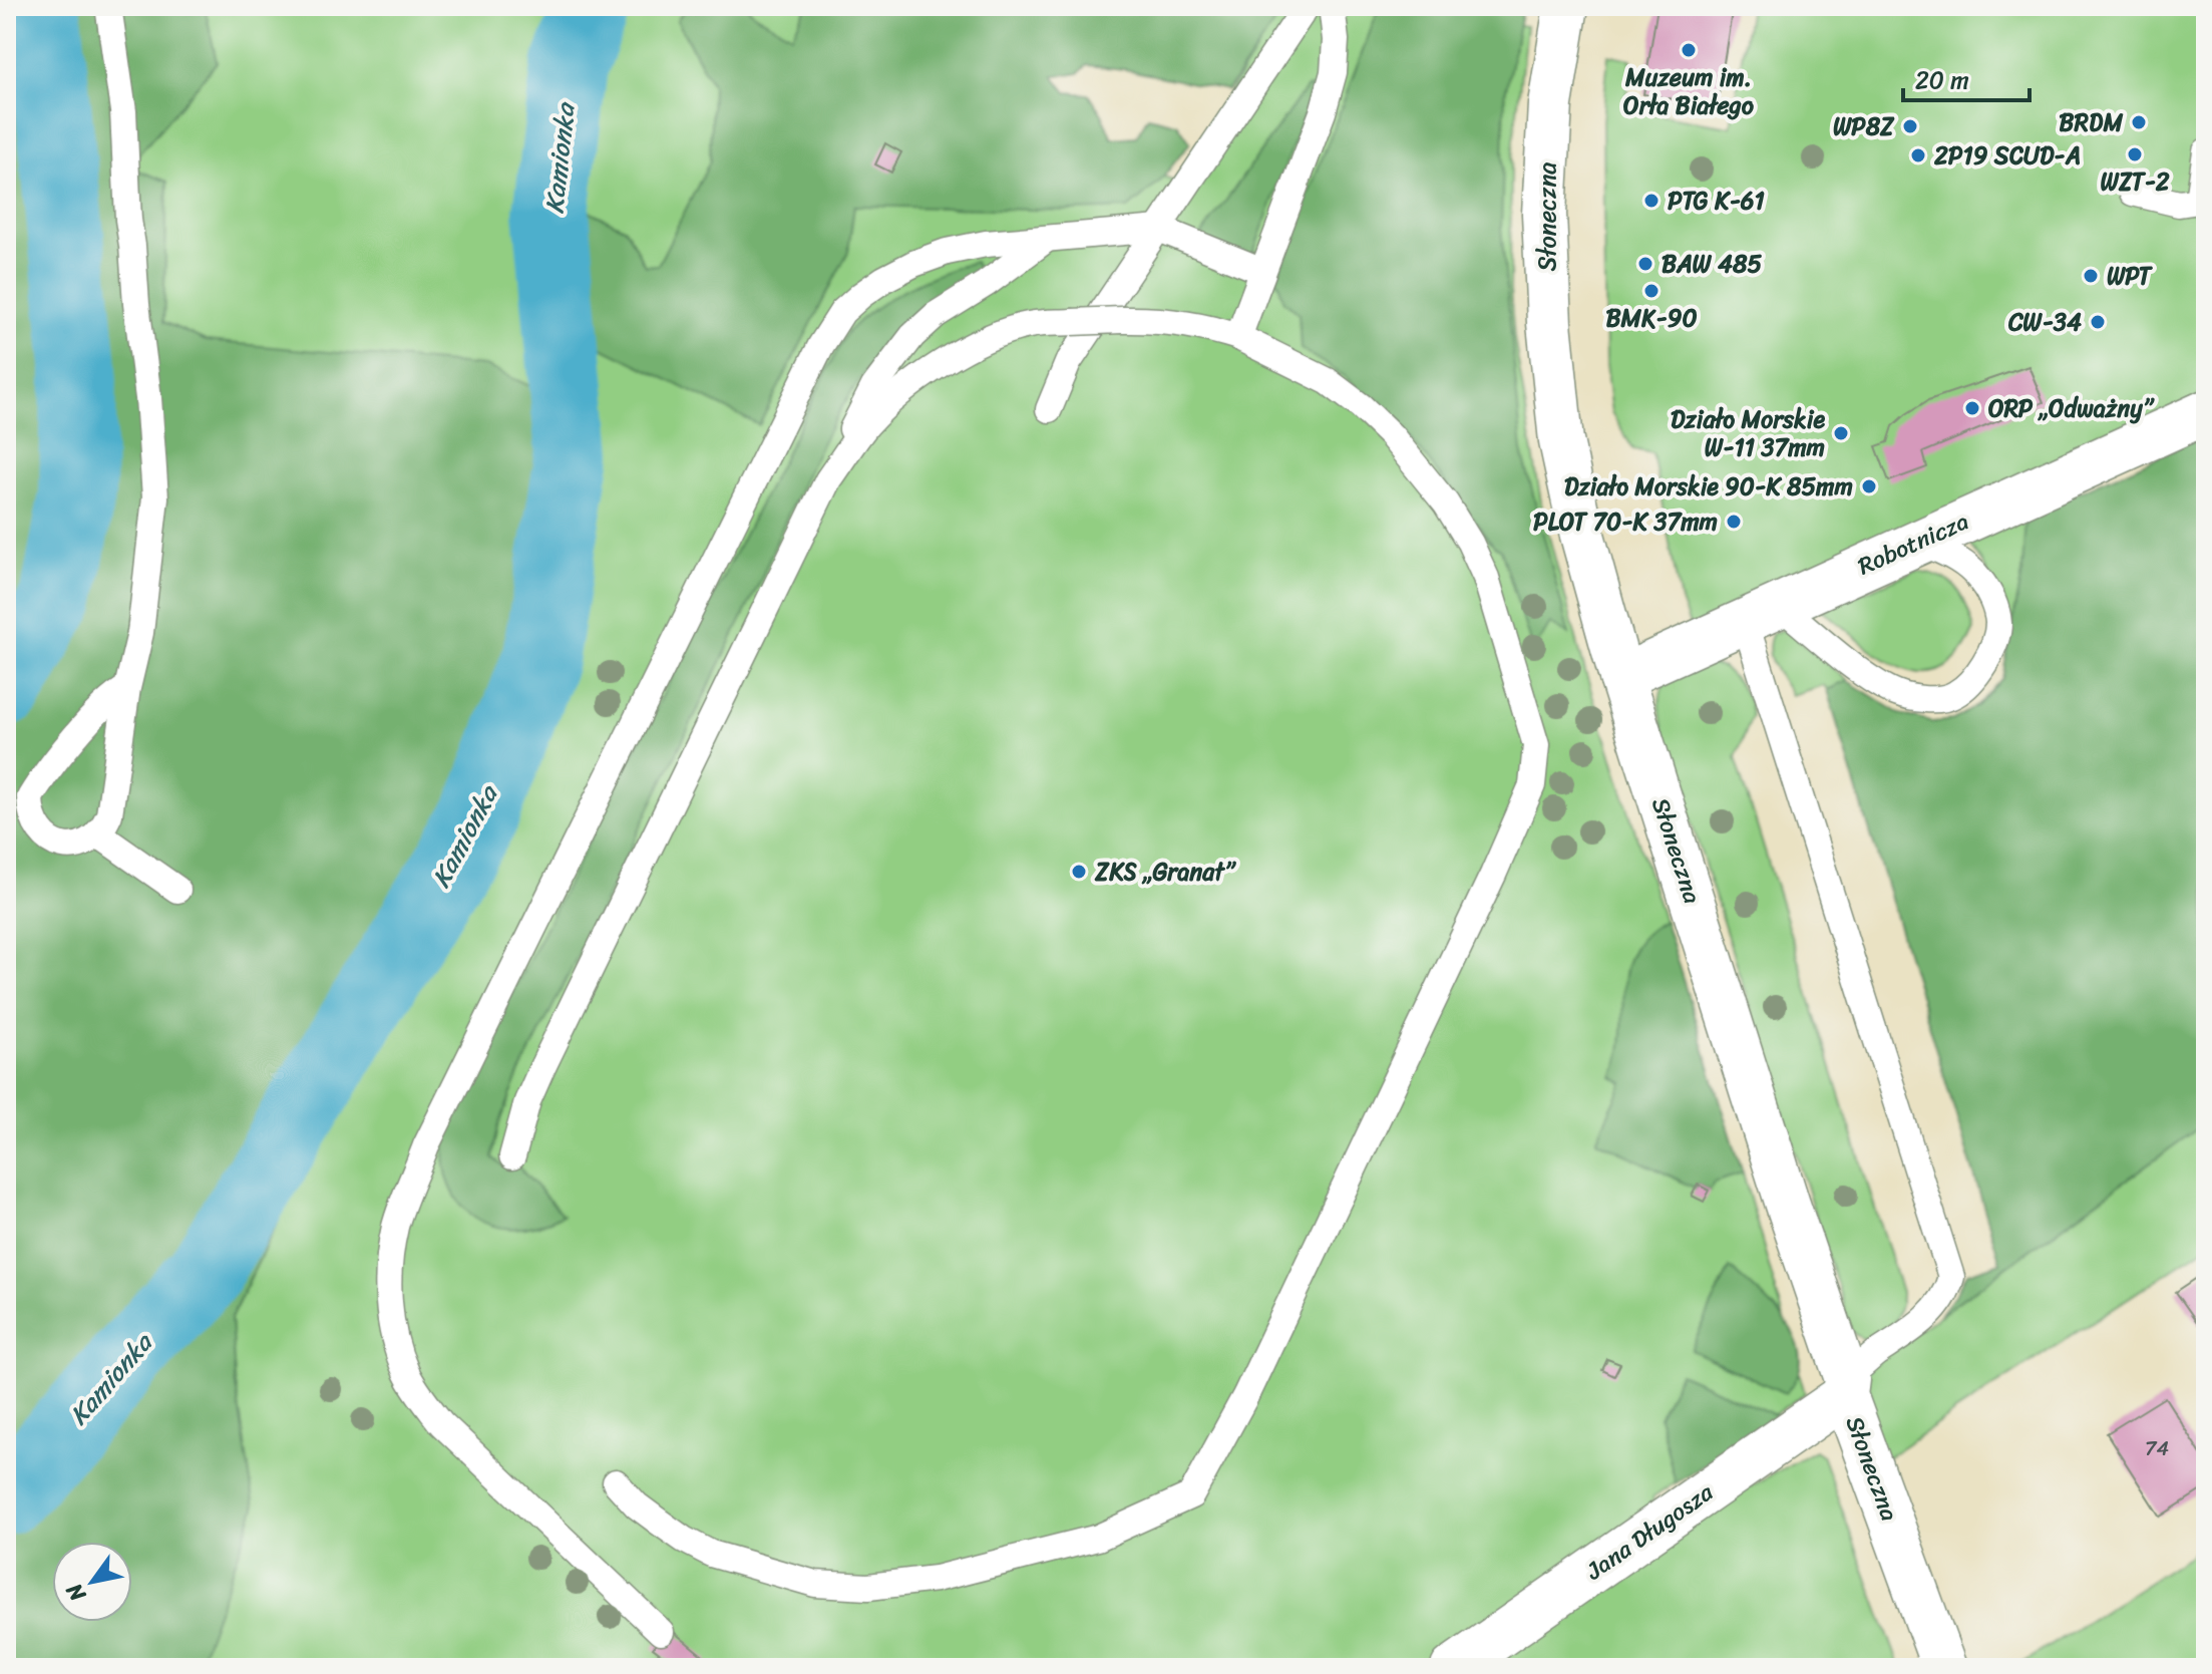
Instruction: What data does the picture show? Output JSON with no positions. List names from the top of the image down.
{
  "streets": {
    "street": ["Słoneczna", "Robotnicza", "Jana Długosza"]
  },
  "crossings": [
    ["Słoneczna", "Robotnicza"],
    ["Słoneczna", "Jana Długosza"]
  ],
  "water": ["Kamionka"],
  "places": [
    "Muzeum im. Orła Białego",
    "BRDM",
    "WP8Z",
    "WZT-2",
    "2P19 SCUD-A",
    "PTG K-61",
    "BAW 485",
    "WPT",
    "BMK-90",
    "CW-34",
    "ORP „Odważny”",
    "Działo Morskie W-11 37mm",
    "Działo Morskie 90-K 85mm",
    "PLOT 70-K 37mm",
    "ZKS „Granat”"
  ],
  "house_numbers": ["74"],
  "scale_bar": "20 m",
  "north": "bottom left"
}
